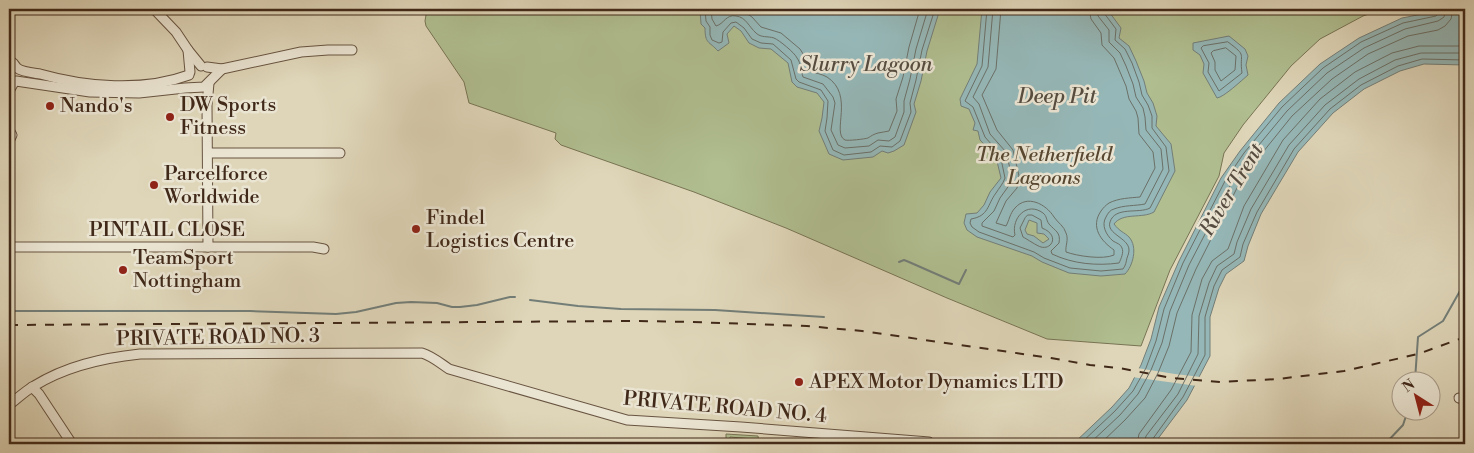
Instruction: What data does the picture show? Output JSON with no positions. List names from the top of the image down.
{
  "streets": {
    "street": ["PINTAIL CLOSE", "PRIVATE ROAD NO. 3", "PRIVATE ROAD NO. 4"]
  },
  "crossings": [
    ["PRIVATE ROAD NO. 3", "PRIVATE ROAD NO. 4"]
  ],
  "water": ["Slurry Lagoon", "Deep Pit", "River Trent"],
  "parks": ["The Netherfield Lagoons"],
  "places": [
    "Nando's",
    "DW Sports Fitness",
    "Parcelforce Worldwide",
    "Findel Logistics Centre",
    "TeamSport Nottingham",
    "APEX Motor Dynamics LTD"
  ],
  "north": "top left"
}
